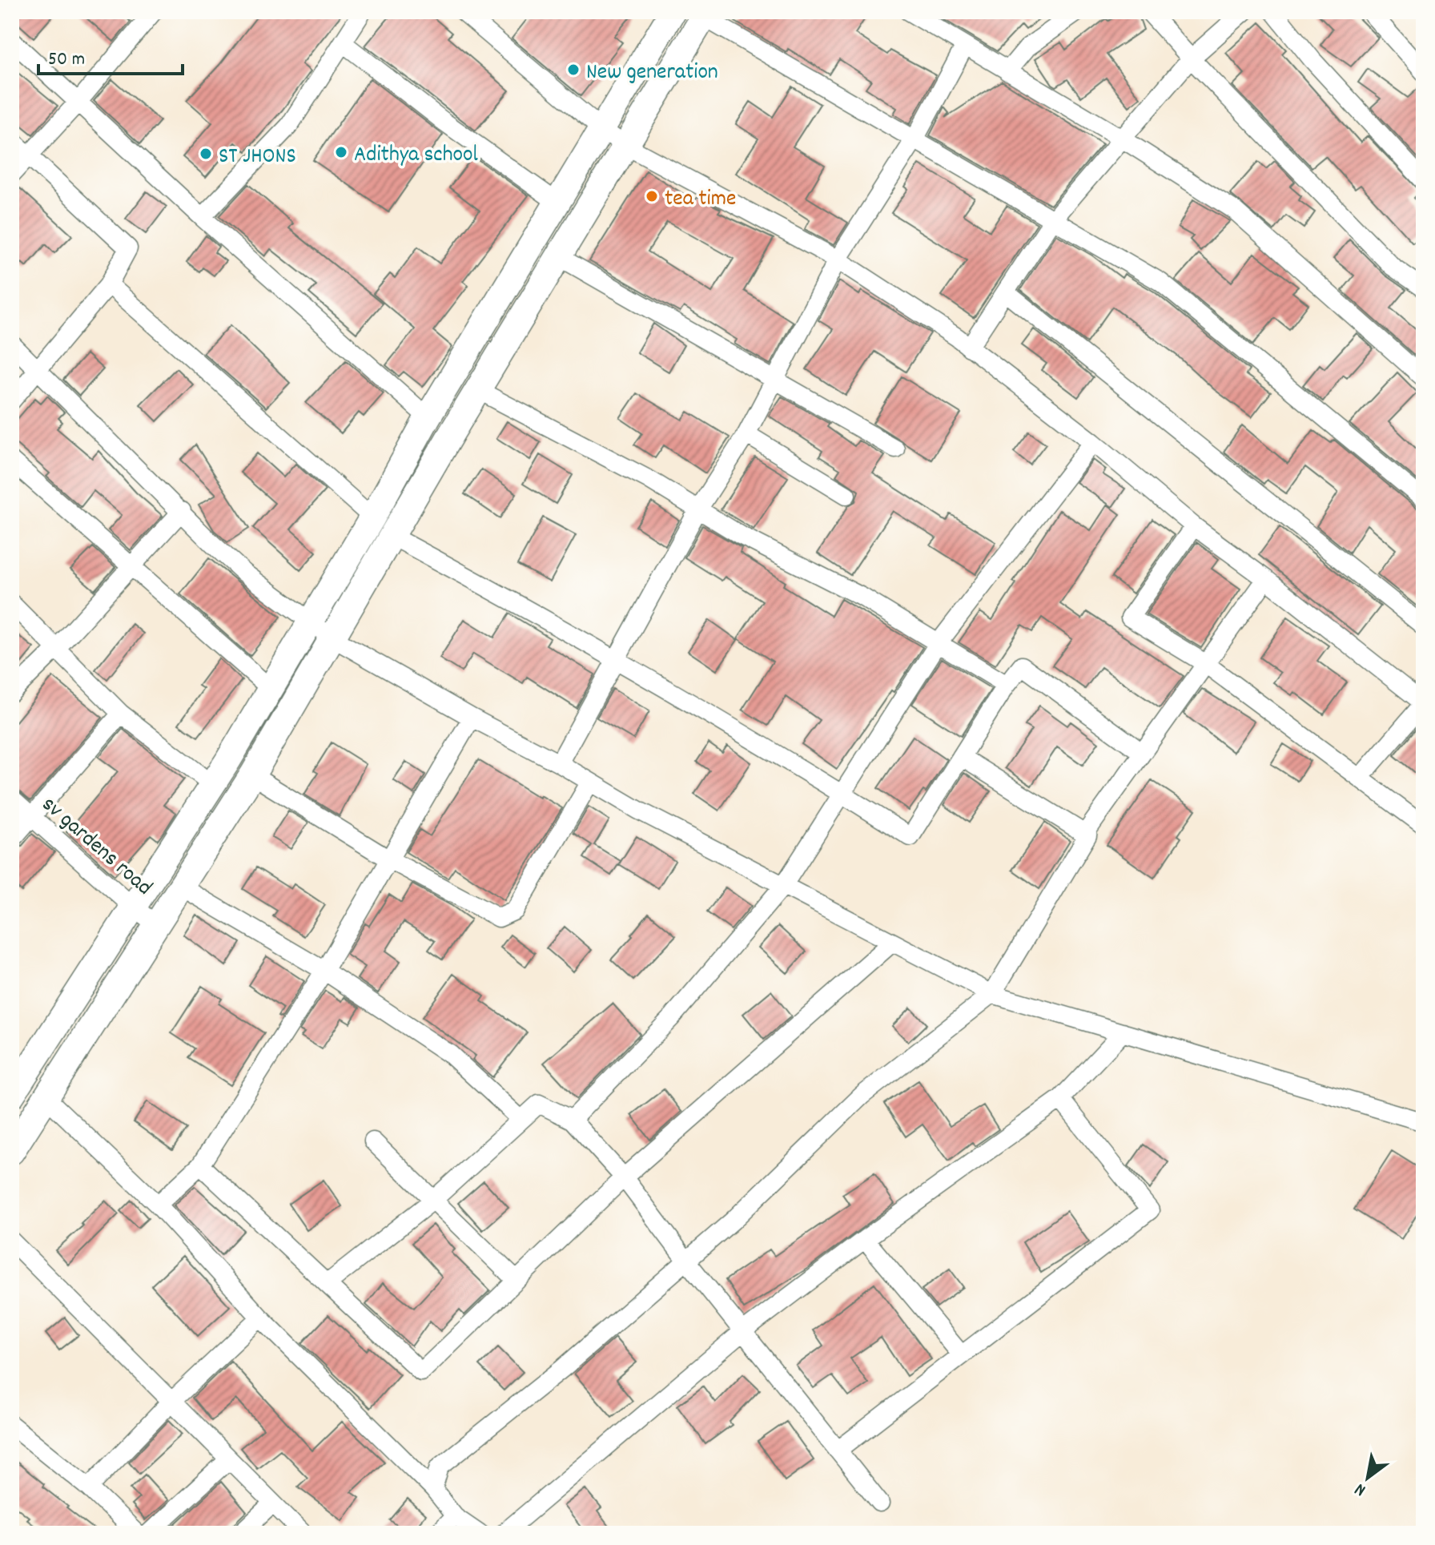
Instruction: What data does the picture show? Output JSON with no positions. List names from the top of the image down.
{
  "streets": {
    "street": ["sv gardens road"]
  },
  "places": [
    "New generation",
    "Adithya school",
    "ST JHONS",
    "tea time"
  ],
  "scale_bar": "50 m",
  "north": "bottom left"
}
